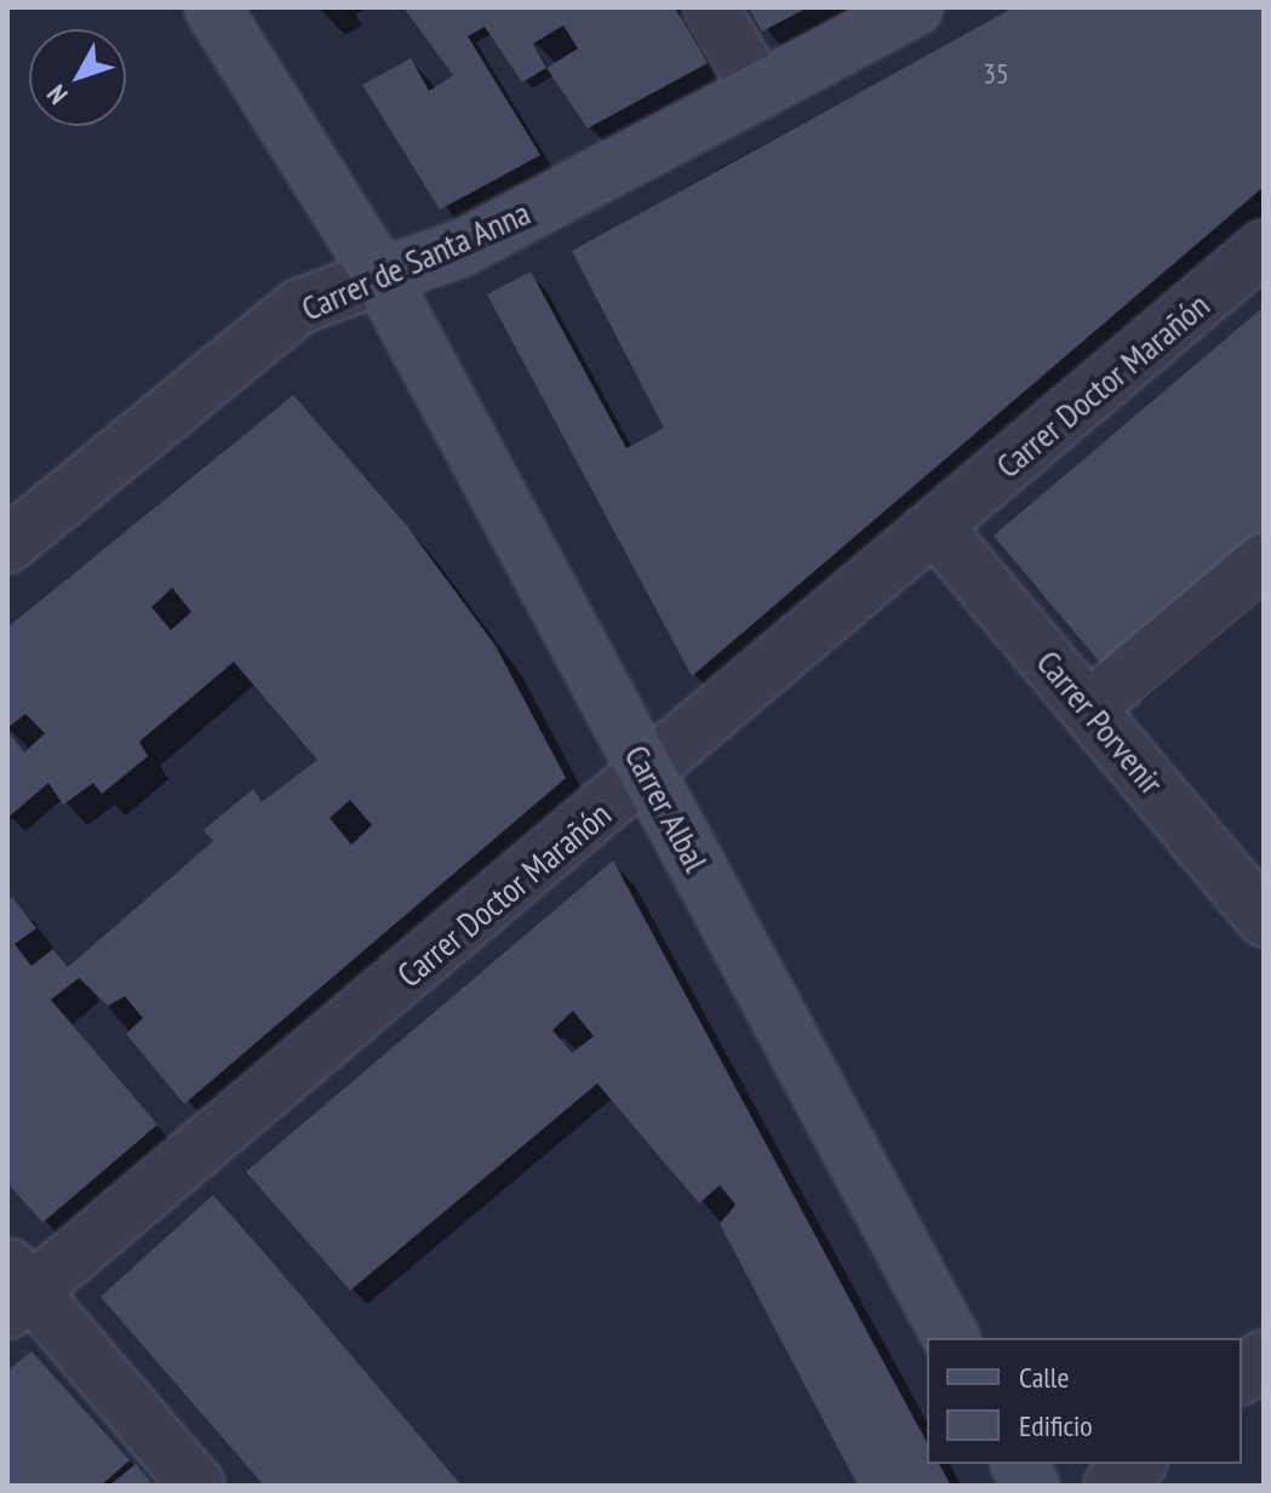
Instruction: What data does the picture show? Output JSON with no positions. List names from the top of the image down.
{
  "streets": {
    "street": [
      "Carrer de Santa Anna",
      "Carrer Doctor Marañón",
      "Carrer Porvenir",
      "Carrer Albal"
    ]
  },
  "crossings": [
    ["Carrer de Santa Anna", "Carrer Albal"],
    ["Carrer Doctor Marañón", "Carrer Porvenir"],
    ["Carrer Doctor Marañón", "Carrer Albal"]
  ],
  "house_numbers": ["35"],
  "legend": ["Calle", "Edificio"],
  "north": "bottom left"
}
